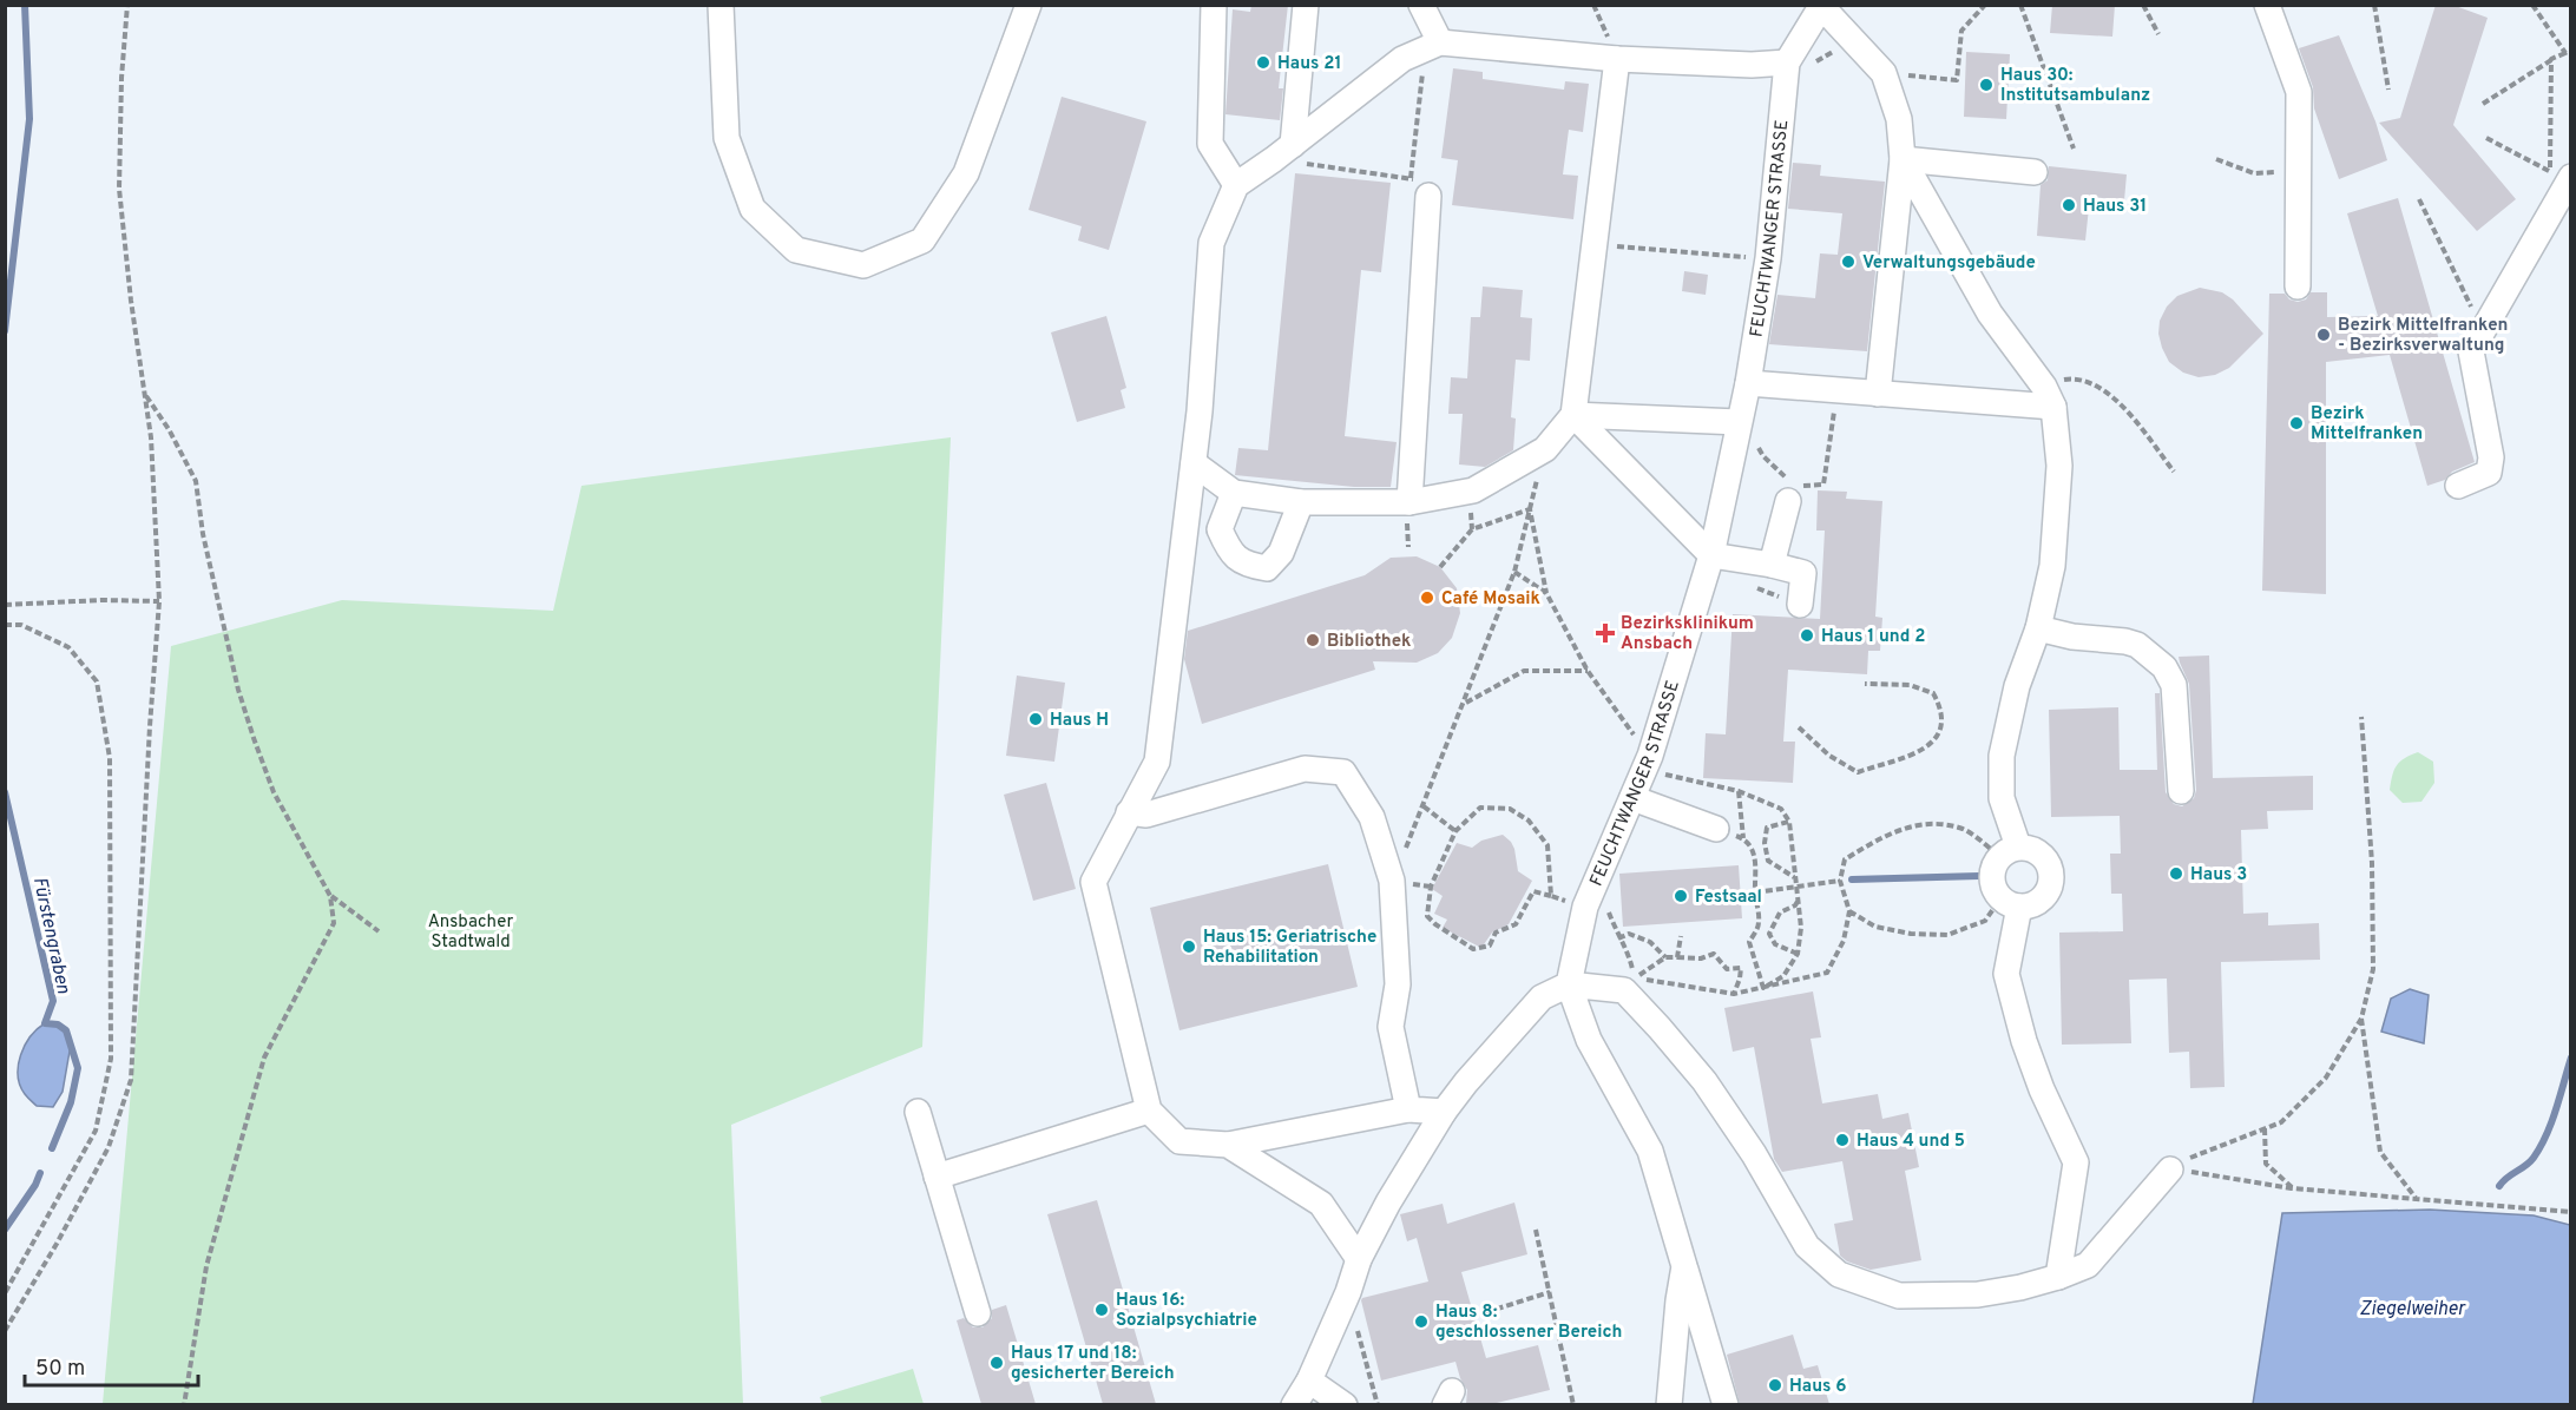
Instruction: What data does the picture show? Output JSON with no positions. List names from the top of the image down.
{
  "streets": {
    "street": ["FEUCHTWANGER STRASSE"]
  },
  "water": ["Fürstengraben", "Ziegelweiher"],
  "parks": ["Ansbacher Stadtwald"],
  "places": {
    "other": [
      "Haus 21",
      "Haus 30: Institutsambulanz",
      "Haus 31",
      "Verwaltungsgebäude",
      "Bezirk Mittelfranken - Bezirksverwaltung",
      "Bezirk Mittelfranken",
      "Café Mosaik",
      "Haus 1 und 2",
      "Bibliothek",
      "Haus H",
      "Haus 3",
      "Festsaal",
      "Haus 15: Geriatrische Rehabilitation",
      "Haus 4 und 5",
      "Haus 16: Sozialpsychiatrie",
      "Haus 8: geschlossener Bereich",
      "Haus 17 und 18: gesicherter Bereich",
      "Haus 6"
    ],
    "health": ["Bezirksklinikum Ansbach"]
  },
  "scale_bar": "50 m"
}
